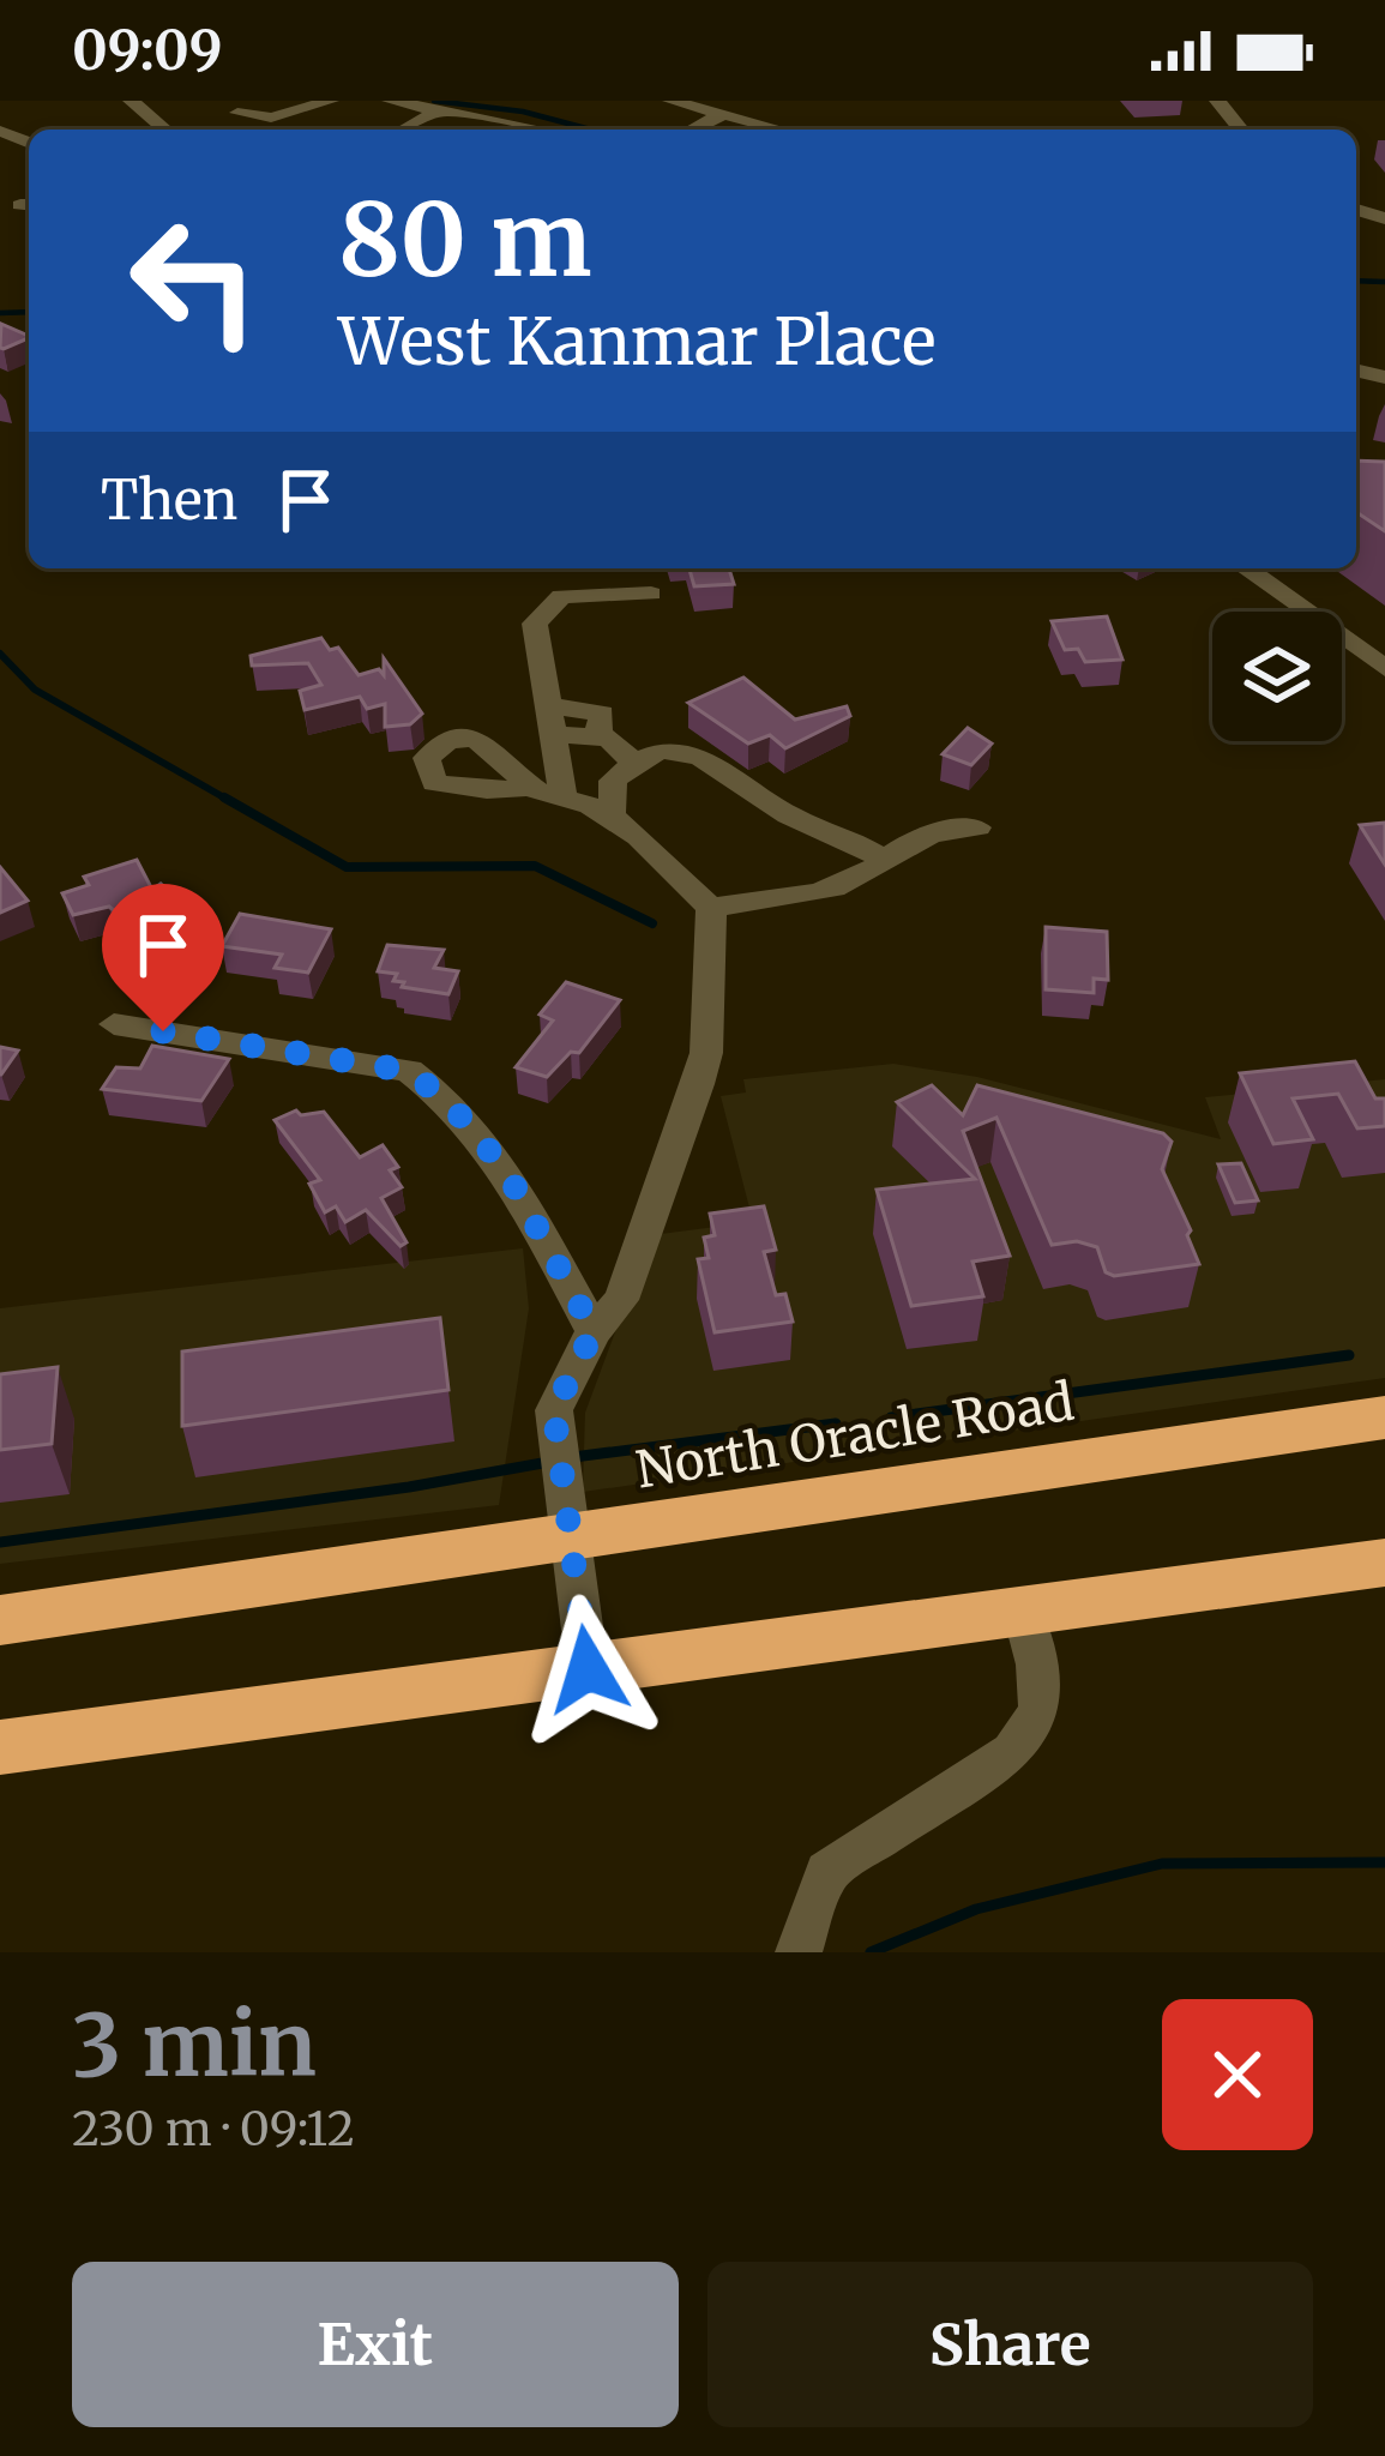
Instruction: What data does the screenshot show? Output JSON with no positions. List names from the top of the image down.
{
  "streets": {
    "highway": ["North Oracle Road"]
  },
  "page": {
    "status": "09:09",
    "turn": ["80 m", "West Kanmar Place"],
    "then": "Then",
    "heading": ["3 min", "230 m · 09:12"],
    "buttons": ["Exit", "Share"]
  }
}
